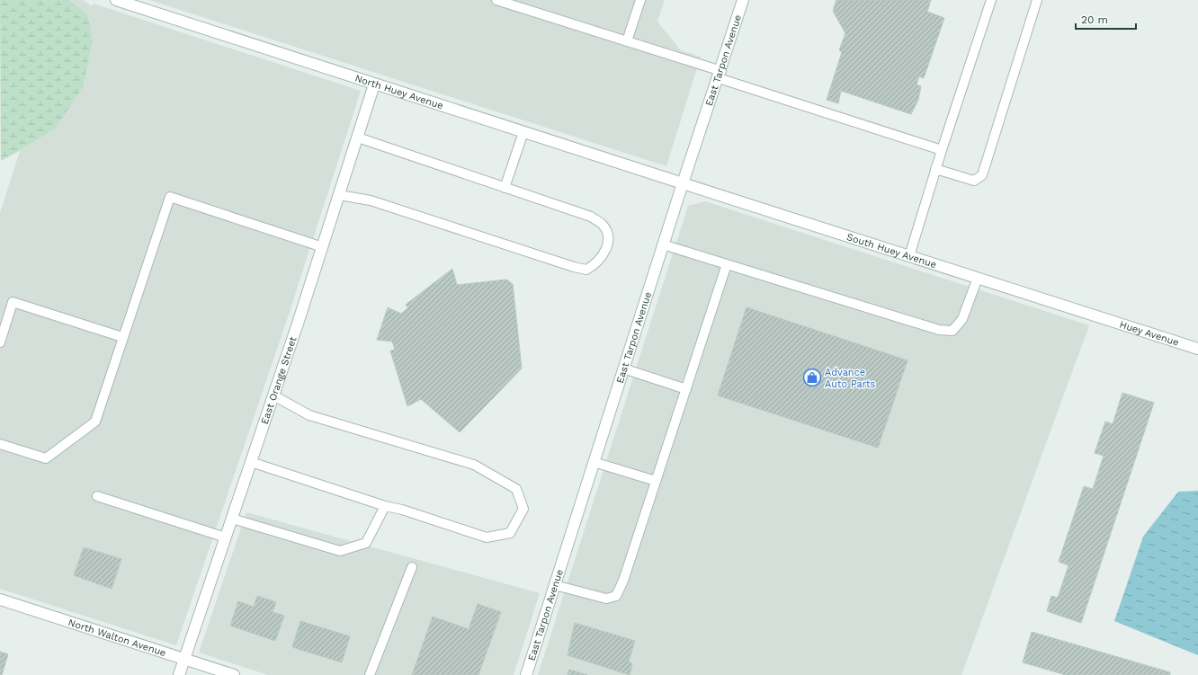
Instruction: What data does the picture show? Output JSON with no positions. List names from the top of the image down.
{
  "streets": {
    "street": [
      "East Tarpon Avenue",
      "North Huey Avenue",
      "South Huey Avenue",
      "Huey Avenue",
      "East Orange Street",
      "North Walton Avenue"
    ]
  },
  "crossings": [
    ["East Tarpon Avenue", "North Huey Avenue"],
    ["East Tarpon Avenue", "South Huey Avenue"],
    ["North Huey Avenue", "South Huey Avenue"],
    ["North Huey Avenue", "East Orange Street"],
    ["South Huey Avenue", "Huey Avenue"],
    ["East Orange Street", "North Walton Avenue"]
  ],
  "places": {
    "shop": ["Advance Auto Parts"]
  },
  "scale_bar": "20 m"
}
